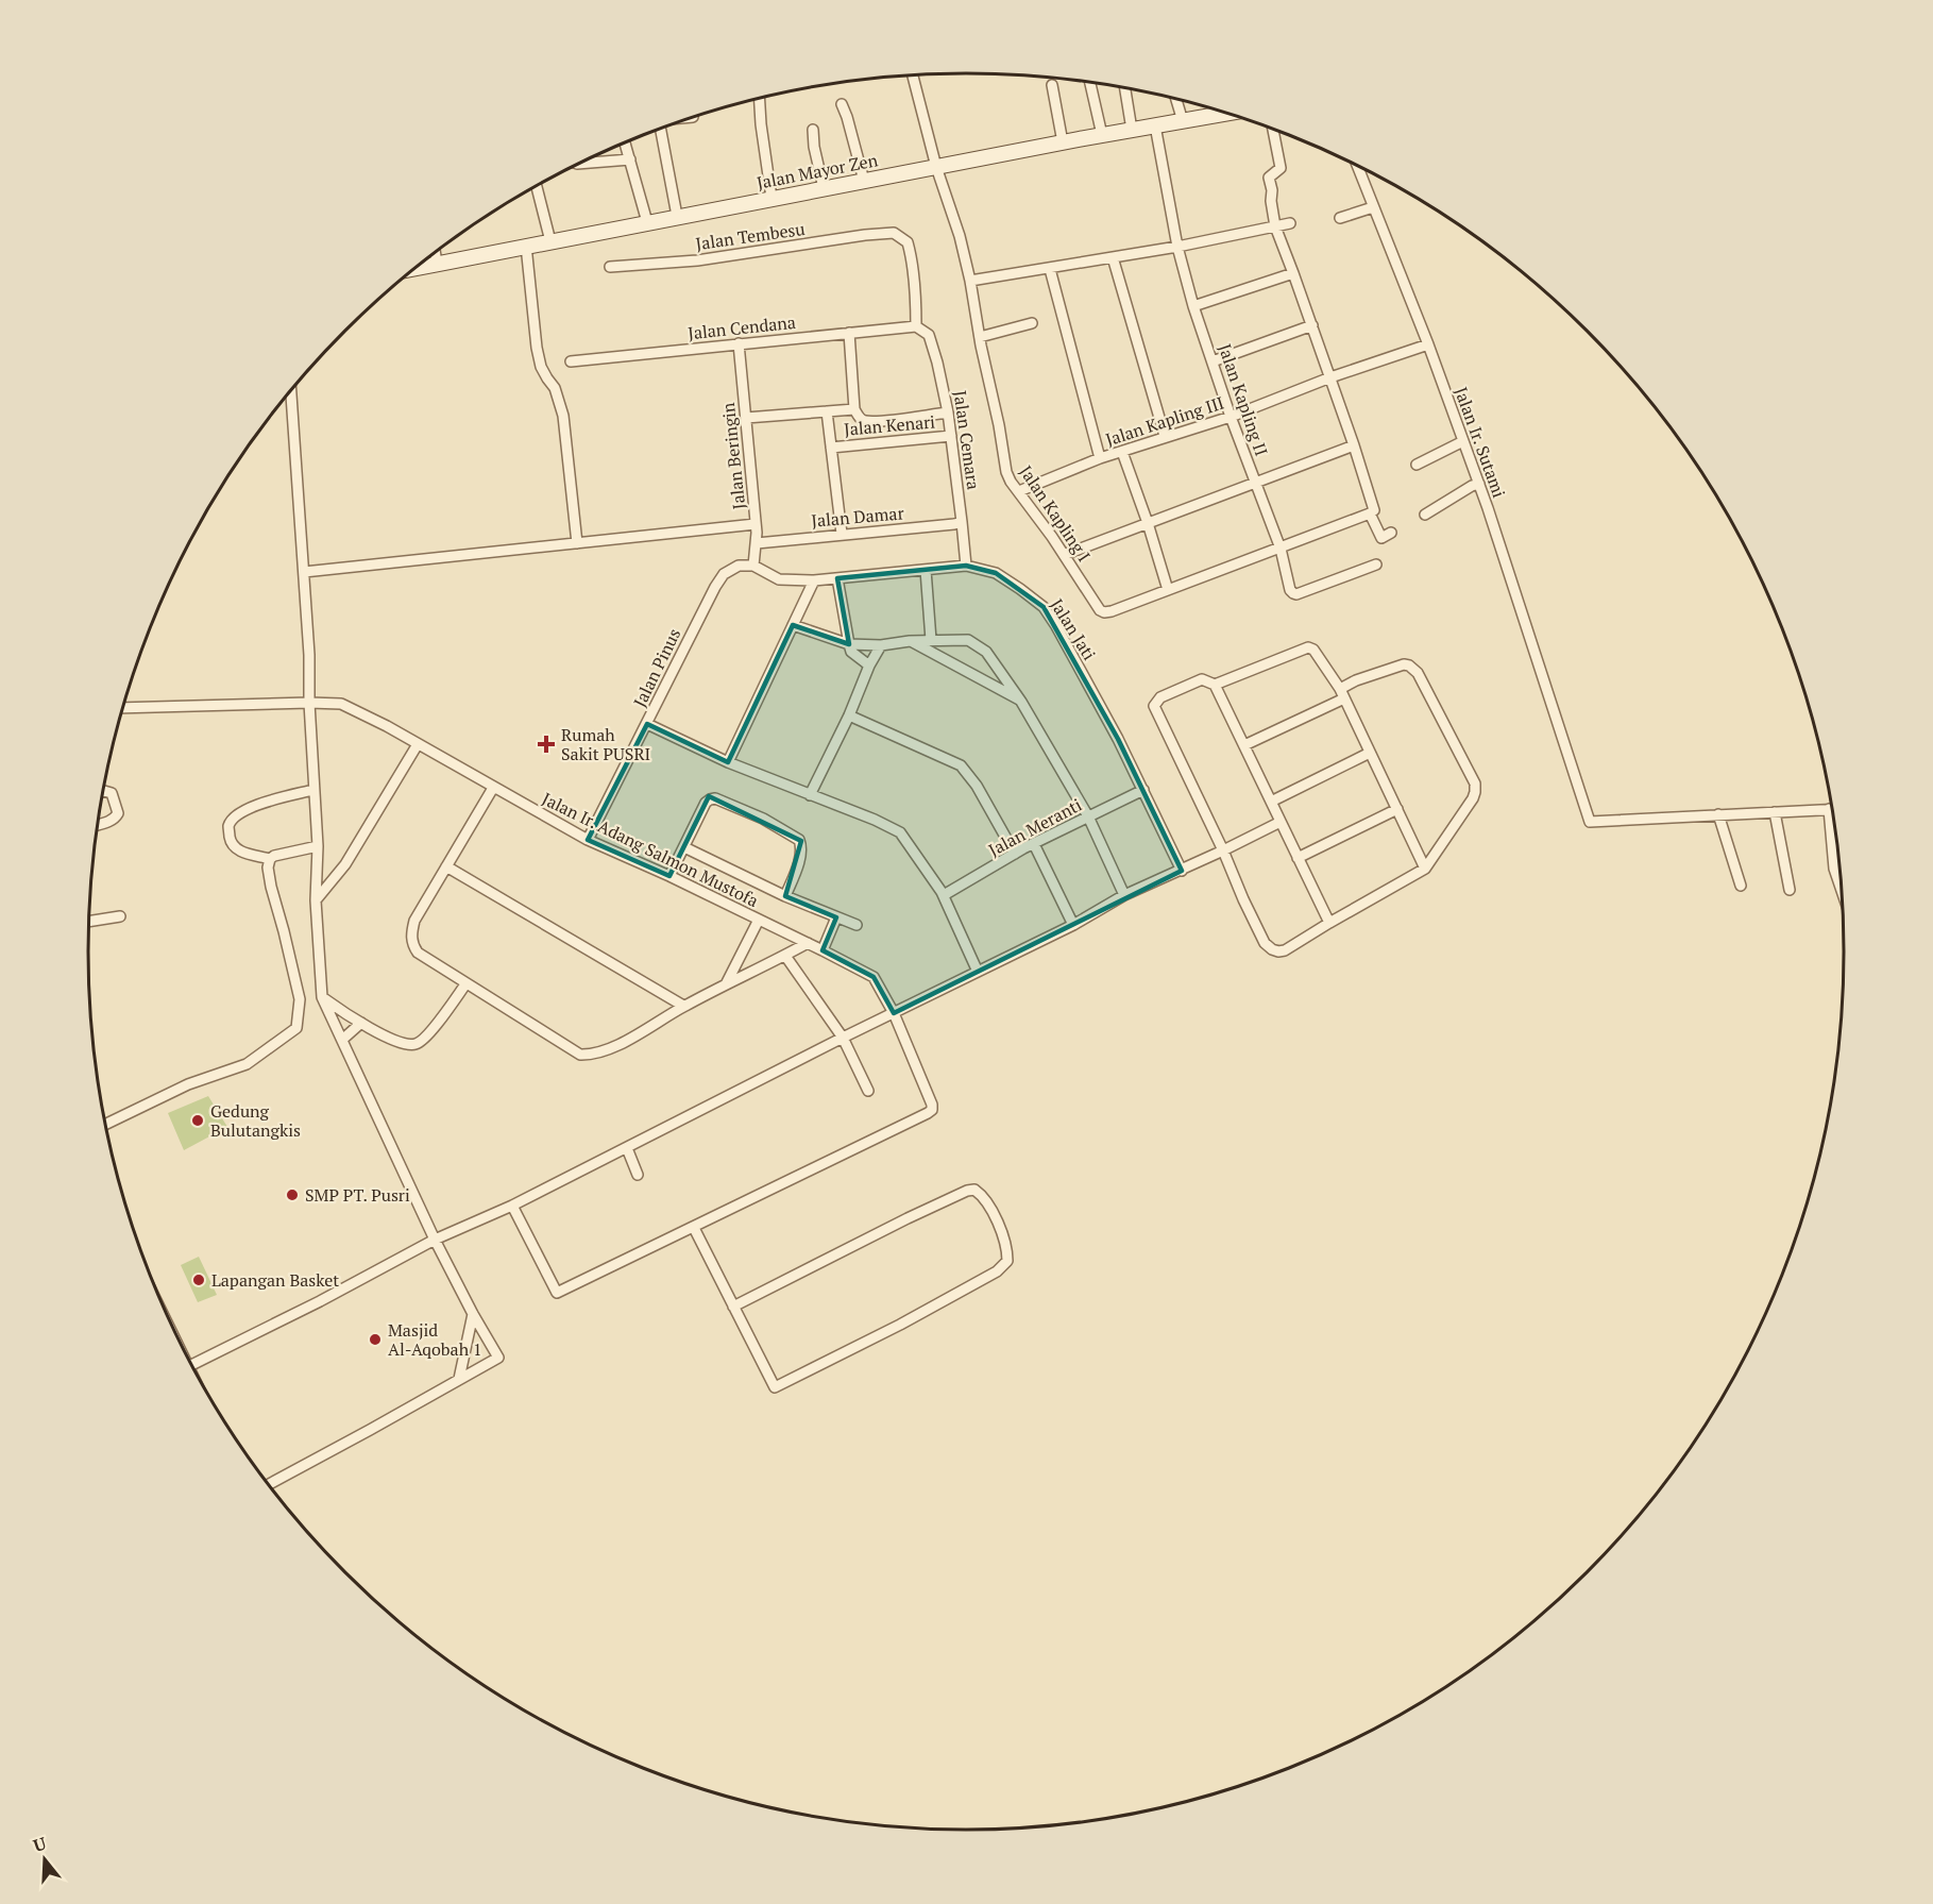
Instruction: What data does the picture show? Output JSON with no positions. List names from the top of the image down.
{
  "streets": {
    "street": [
      "Jalan Mayor Zen",
      "Jalan Tembesu",
      "Jalan Cendana",
      "Jalan Kapling II",
      "Jalan Kapling III",
      "Jalan Kenari",
      "Jalan Cemara",
      "Jalan Ir. Sutami",
      "Jalan Beringin",
      "Jalan Kapling I",
      "Jalan Damar",
      "Jalan Jati",
      "Jalan Pinus",
      "Jalan Meranti",
      "Jalan Ir. Adang Salmon Mustofa"
    ]
  },
  "crossings": [
    ["Jalan Mayor Zen", "Jalan Kapling II"],
    ["Jalan Mayor Zen", "Jalan Kapling I"],
    ["Jalan Tembesu", "Jalan Cendana"],
    ["Jalan Tembesu", "Jalan Cemara"],
    ["Jalan Cendana", "Jalan Cemara"],
    ["Jalan Cendana", "Jalan Beringin"],
    ["Jalan Kapling II", "Jalan Kapling III"],
    ["Jalan Kapling II", "Jalan Kapling I"],
    ["Jalan Kapling III", "Jalan Ir. Sutami"],
    ["Jalan Kapling III", "Jalan Kapling I"],
    ["Jalan Kenari", "Jalan Cemara"],
    ["Jalan Cemara", "Jalan Damar"],
    ["Jalan Cemara", "Jalan Jati"],
    ["Jalan Beringin", "Jalan Damar"],
    ["Jalan Beringin", "Jalan Jati"],
    ["Jalan Beringin", "Jalan Pinus"],
    ["Jalan Jati", "Jalan Pinus"],
    ["Jalan Jati", "Jalan Meranti"],
    ["Jalan Pinus", "Jalan Ir. Adang Salmon Mustofa"]
  ],
  "places": {
    "health": ["Rumah Sakit PUSRI"],
    "other": [
      "Gedung Bulutangkis",
      "SMP PT. Pusri",
      "Lapangan Basket",
      "Masjid Al-Aqobah 1"
    ]
  },
  "north": "top"
}
